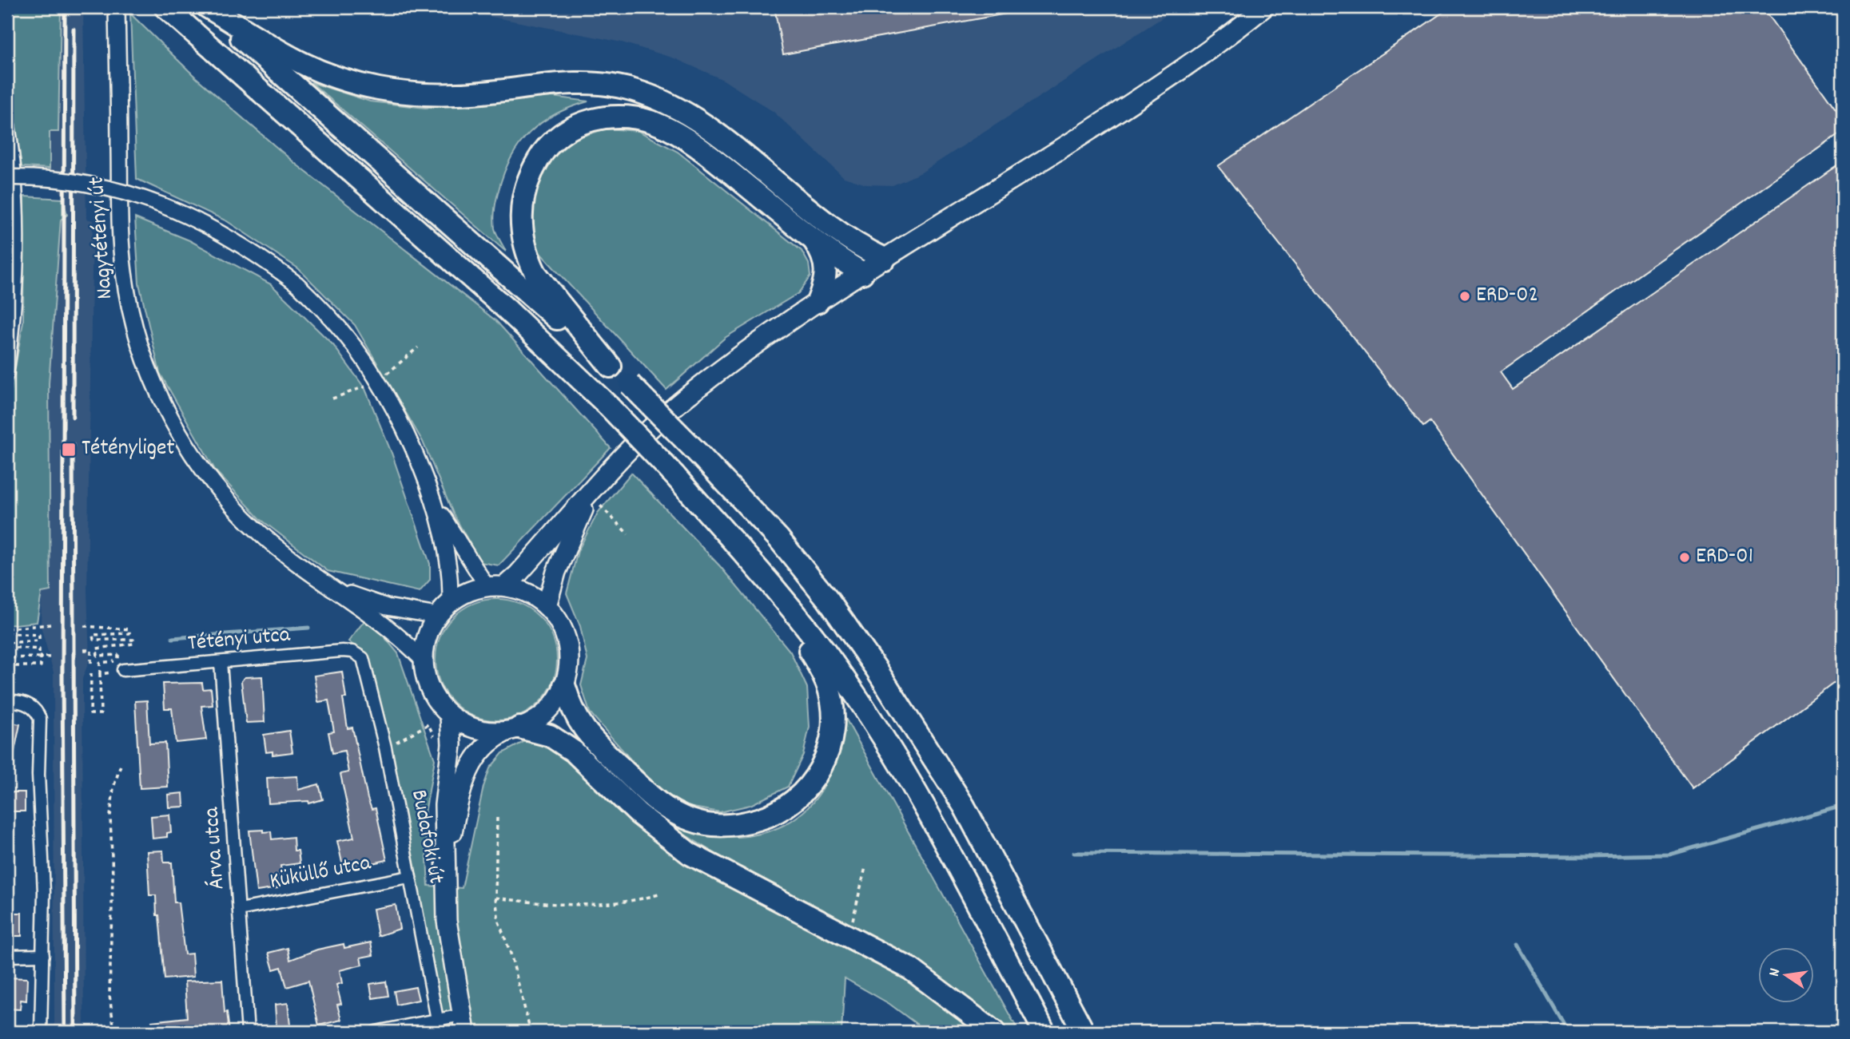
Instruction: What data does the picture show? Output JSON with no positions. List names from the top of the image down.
{
  "streets": {
    "main road": ["Nagytétényi út", "Budafoki út"],
    "street": ["Tétényi utca", "Árva utca", "Küküllő utca"]
  },
  "crossings": [
    ["Nagytétényi út", "Budafoki út"],
    ["Tétényi utca", "Budafoki út"],
    ["Tétényi utca", "Árva utca"],
    ["Budafoki út", "Küküllő utca"],
    ["Árva utca", "Küküllő utca"]
  ],
  "places": {
    "other": ["ERD-02", "ERD-01"],
    "transit": ["Tétényliget"]
  },
  "north": "left"
}
